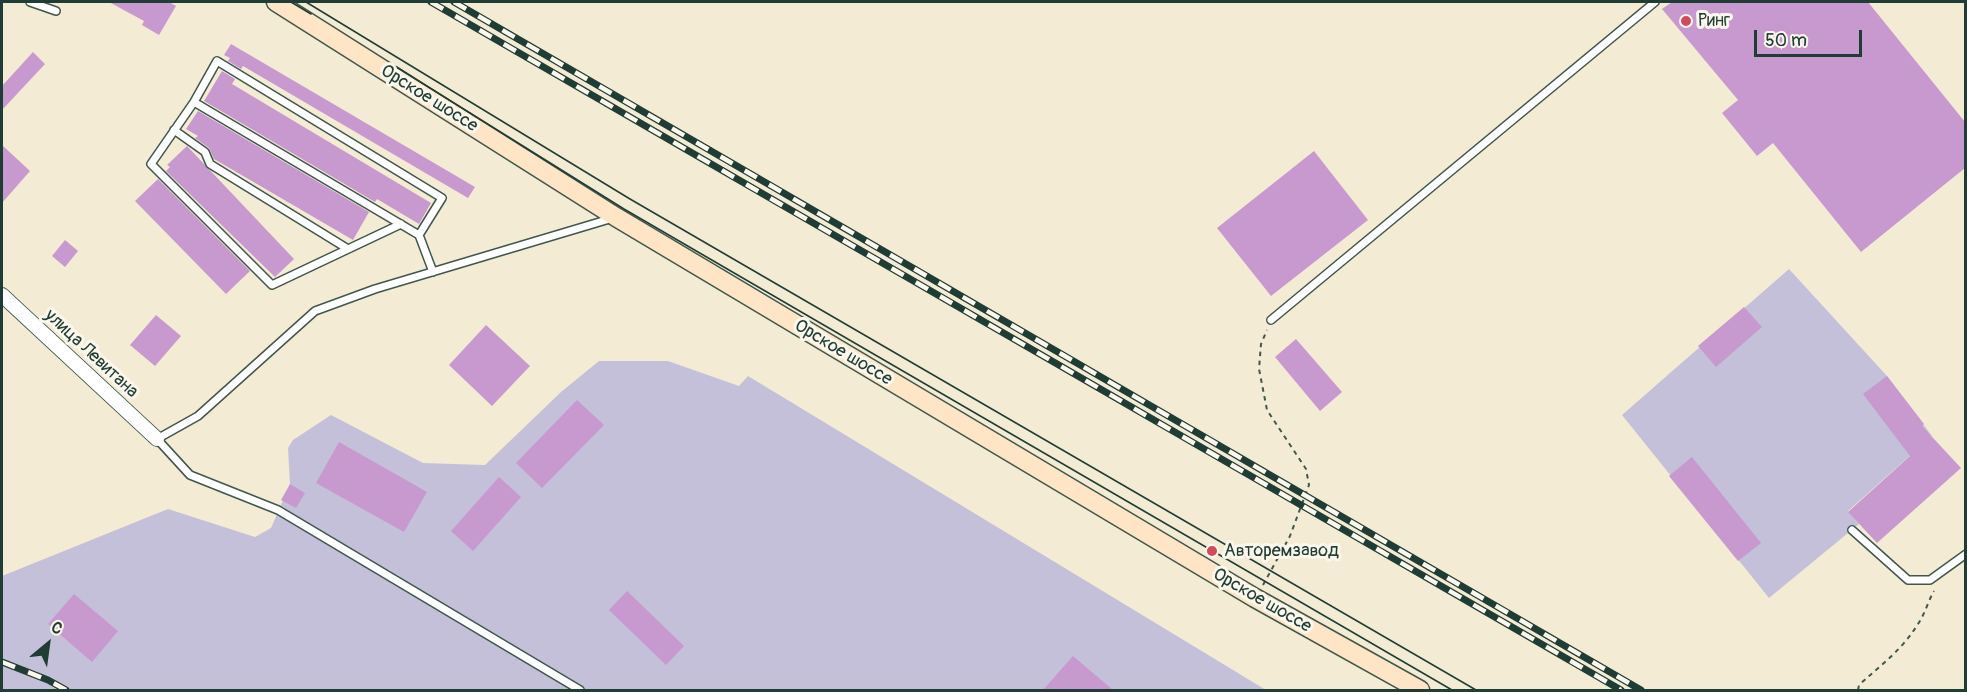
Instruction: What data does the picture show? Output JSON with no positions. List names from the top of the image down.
{
  "streets": {
    "street": ["Орское шоссе", "улица Левитана"]
  },
  "places": ["Ринг", "Авторемзавод"],
  "scale_bar": "50 m",
  "north": "top right"
}
